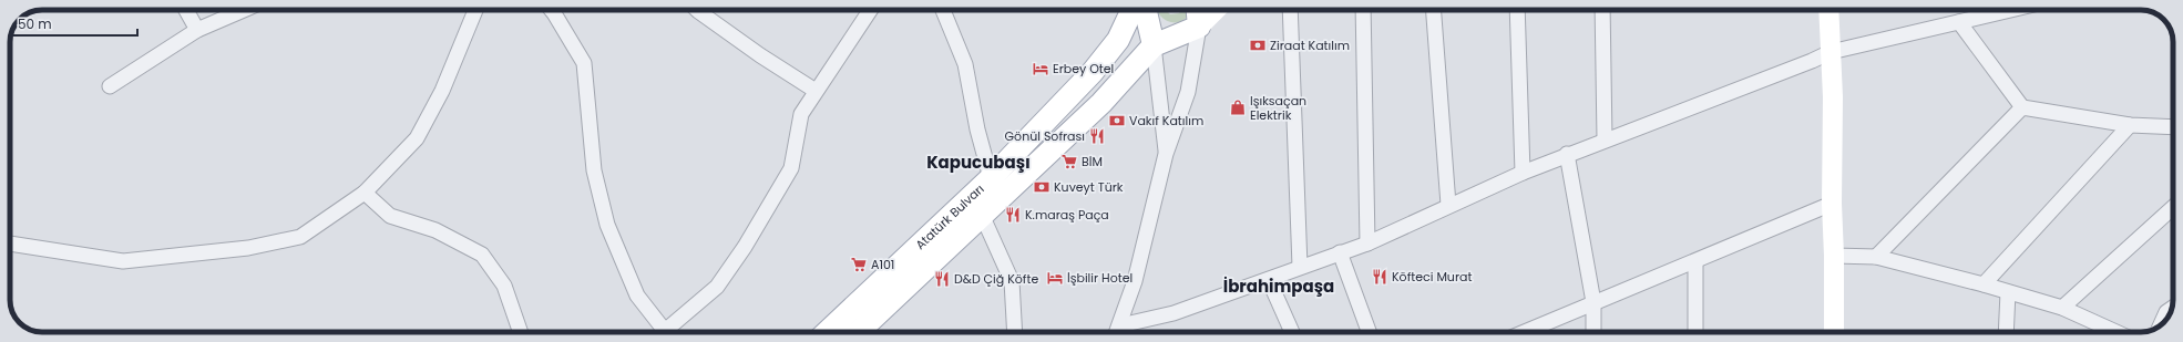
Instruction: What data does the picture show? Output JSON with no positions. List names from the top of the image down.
{
  "streets": {
    "main road": ["Atatürk Bulvarı"]
  },
  "districts": ["Kapucubaşı", "İbrahimpaşa"],
  "places": {
    "bank": ["Ziraat Katılım", "Vakıf Katılım", "Kuveyt Türk"],
    "hotel": ["Erbey Otel", "İşbilir Hotel"],
    "shop": ["Işıksaçan Elektrik"],
    "restaurant": [
      "Gönül Sofrası",
      "K.maraş Paça",
      "Köfteci Murat",
      "D&D Çiğ Köfte"
    ],
    "supermarket": ["BİM", "A101"]
  },
  "scale_bar": "50 m"
}
